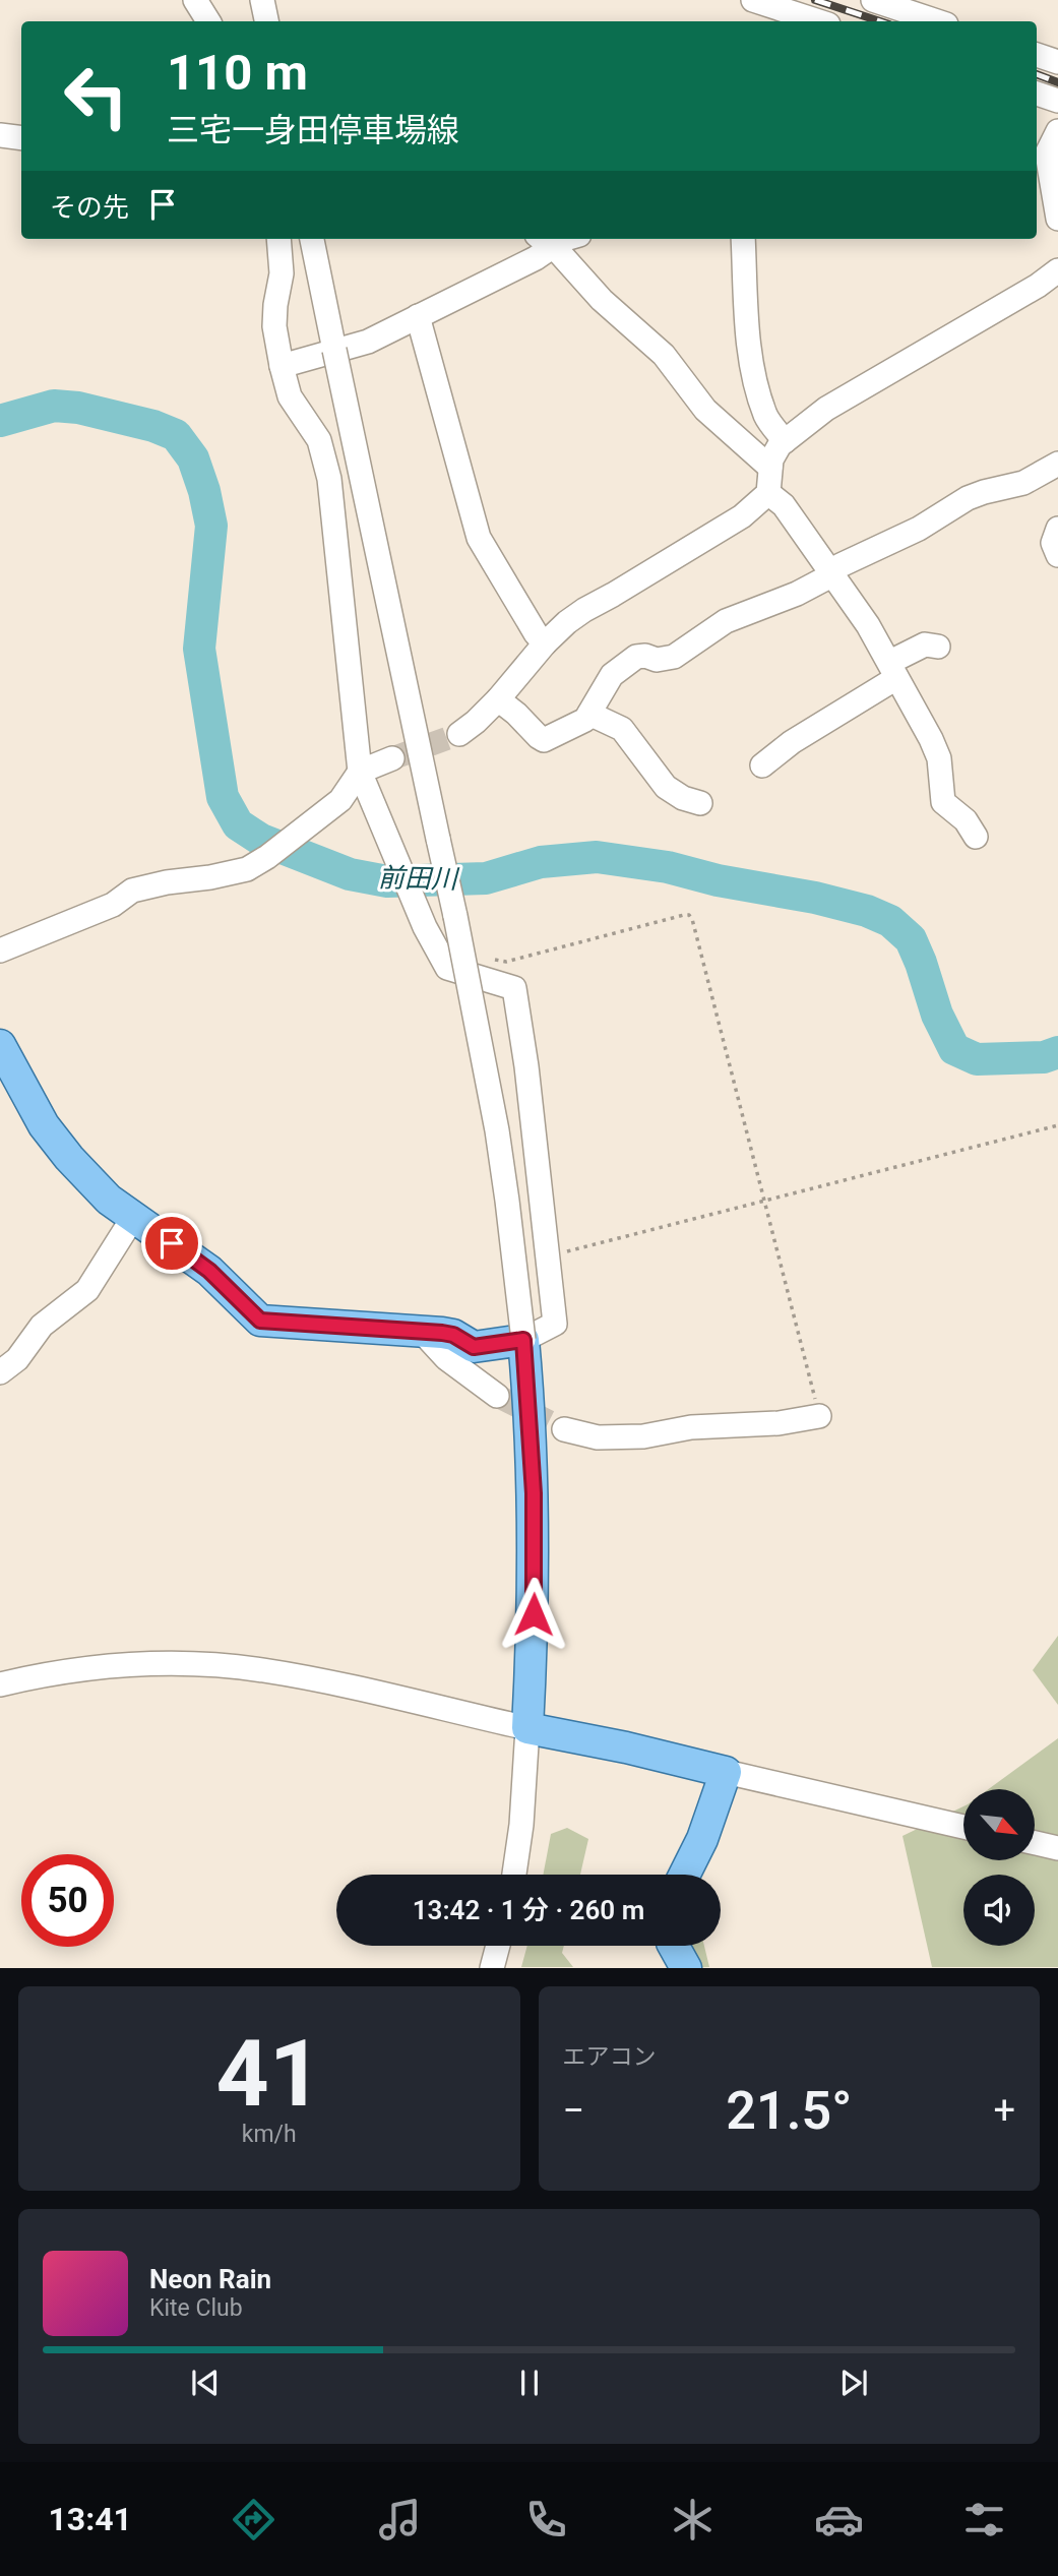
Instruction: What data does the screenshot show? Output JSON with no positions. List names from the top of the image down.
{
  "water": ["前田川"],
  "north": "bottom right",
  "page": {
    "turn": ["110 m", "三宅一身田停車場線"],
    "then": "その先",
    "limit": "50",
    "trip": "13:42 · 1 分 · 260 m",
    "tile": [
      ["41", "km/h"],
      "エアコン"
    ],
    "heat": ["−", "21.5°", "+"],
    "song": ["Neon Rain", "Kite Club"],
    "tabs": "13:41"
  }
}
